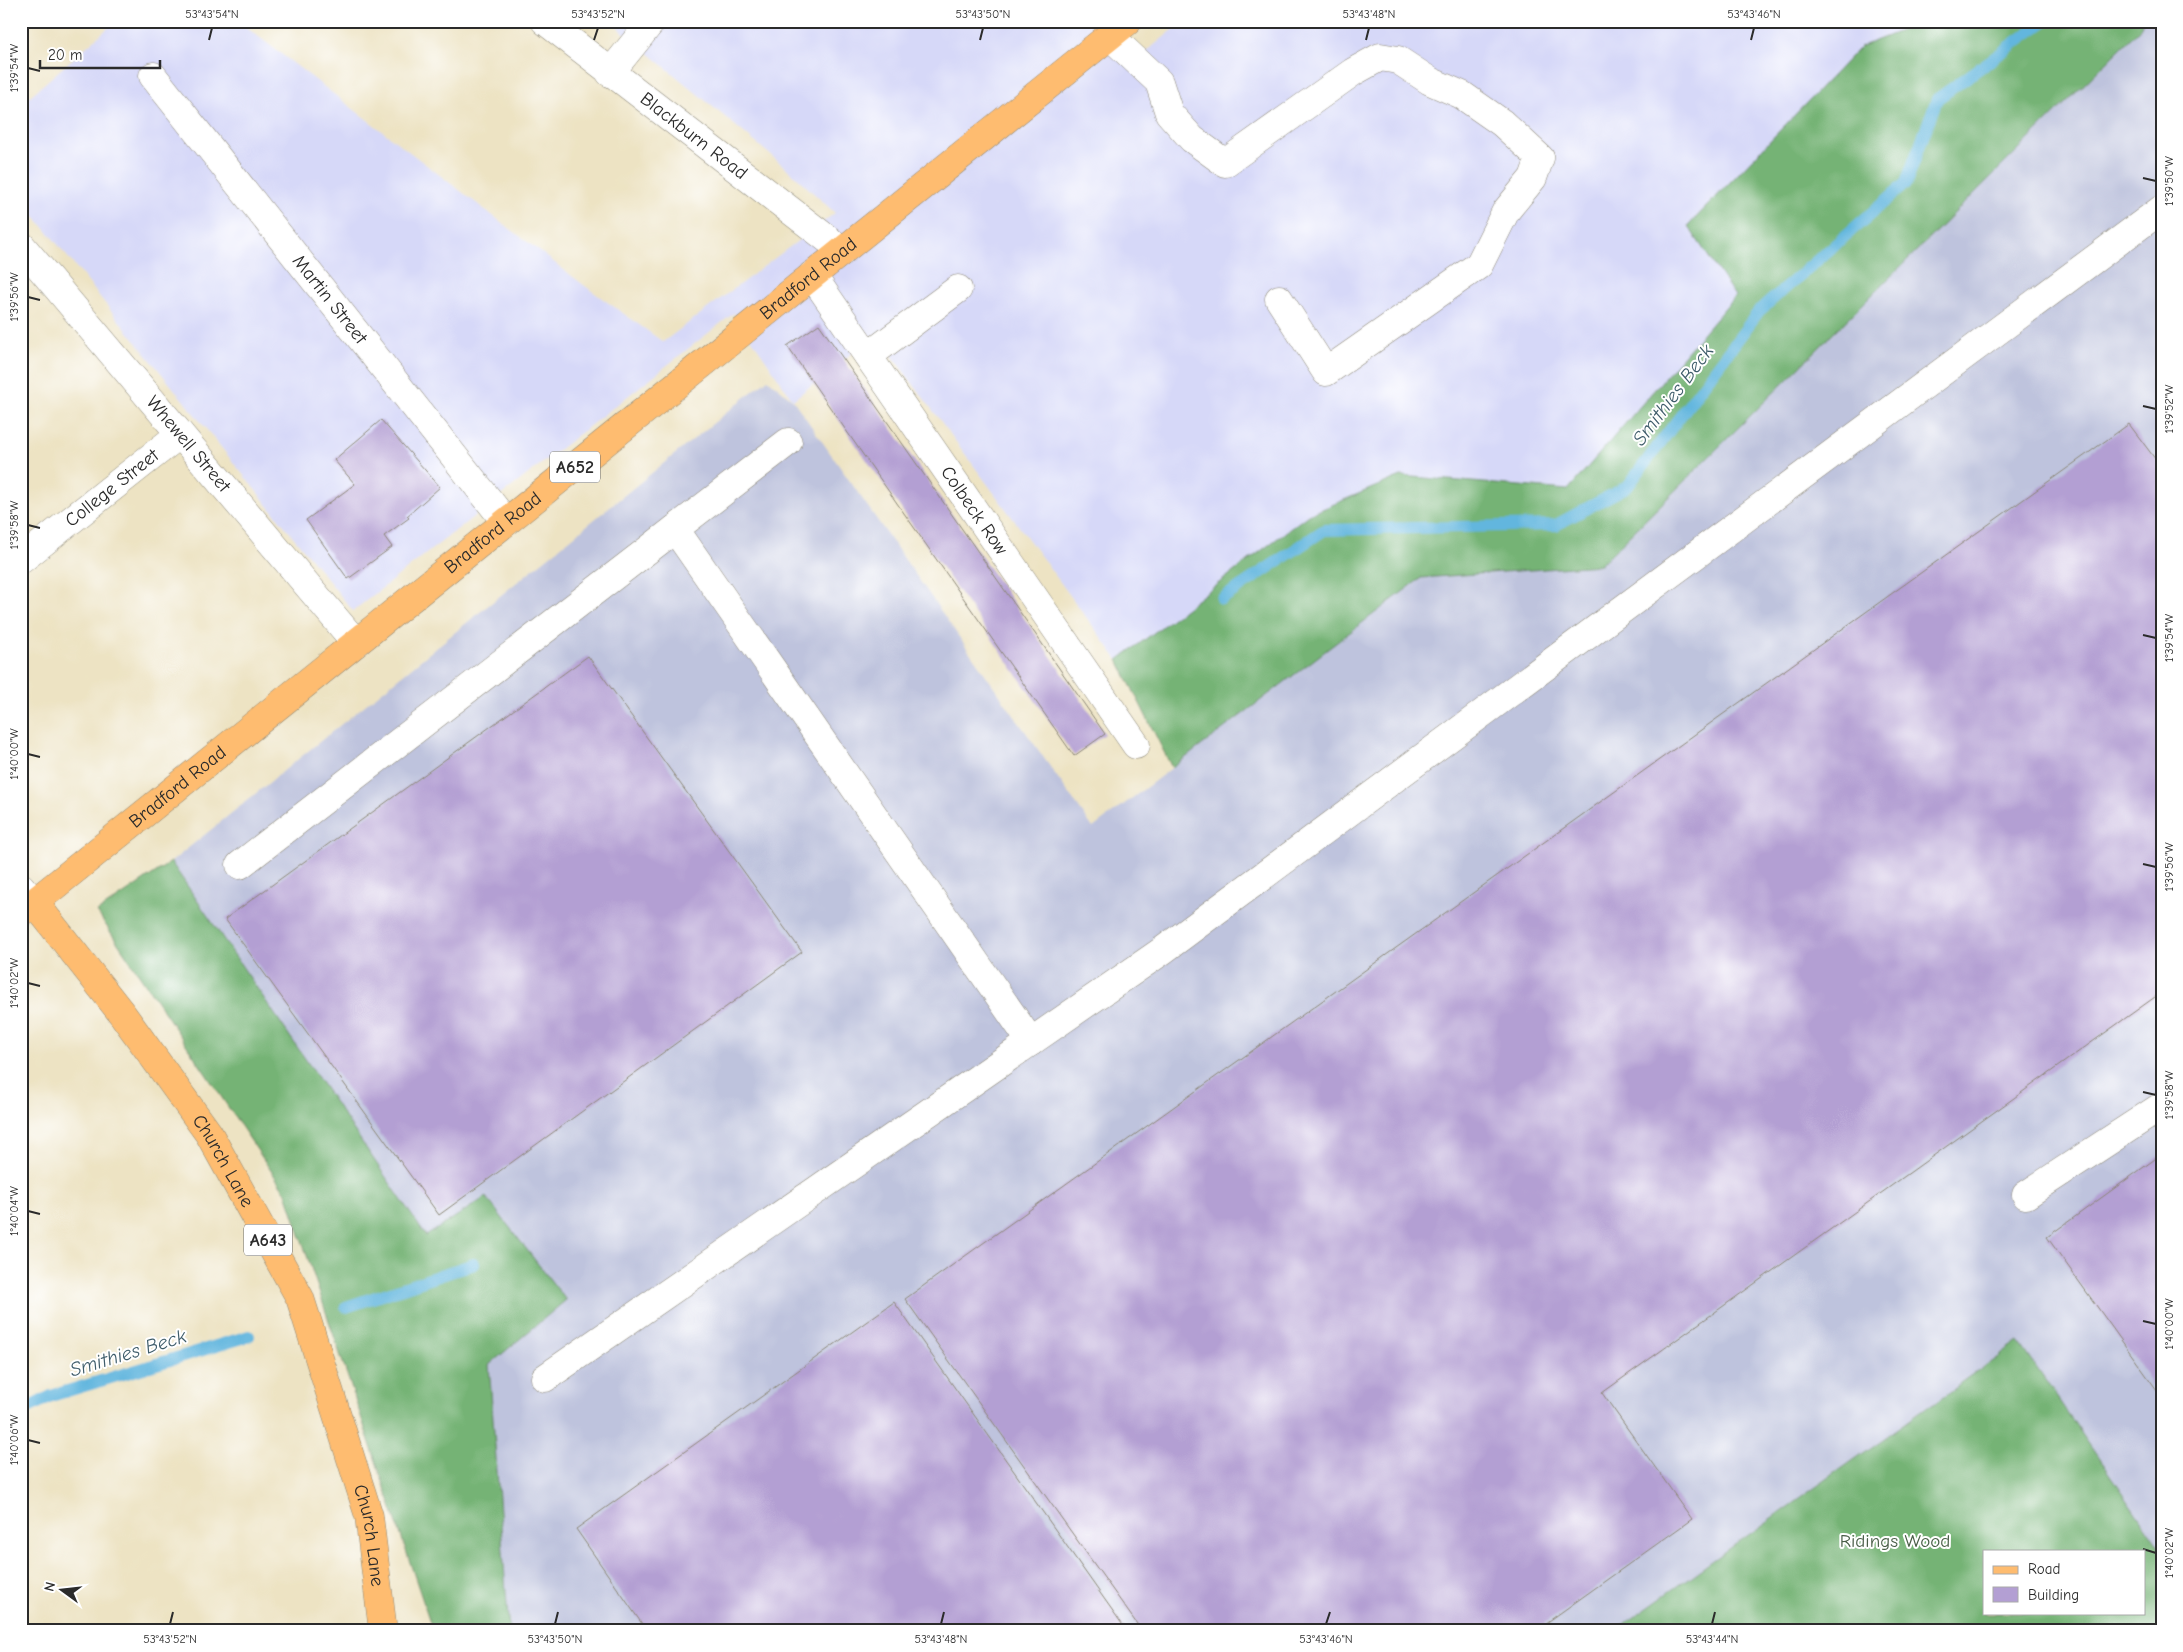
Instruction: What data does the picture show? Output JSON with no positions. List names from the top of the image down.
{
  "streets": {
    "main road": [
      "Bradford Road",
      "A652",
      "Church Lane",
      "A643"
    ],
    "street": [
      "Blackburn Road",
      "Martin Street",
      "Whewell Street",
      "College Street",
      "Colbeck Row"
    ]
  },
  "crossings": [
    ["Blackburn Road", "Bradford Road"],
    ["Bradford Road", "Martin Street"],
    ["Bradford Road", "Whewell Street"],
    ["Bradford Road", "Colbeck Row"],
    ["Bradford Road", "Church Lane"],
    ["Whewell Street", "College Street"]
  ],
  "water": ["Smithies Beck"],
  "parks": ["Ridings Wood"],
  "legend": ["Road", "Building"],
  "scale_bar": "20 m",
  "north": "left",
  "coordinates": [
    "53°43'54\"N",
    "53°43'52\"N",
    "53°43'50\"N",
    "53°43'48\"N",
    "53°43'46\"N",
    "1°39'54\"W",
    "1°39'50\"W",
    "1°39'56\"W",
    "1°39'52\"W",
    "1°39'58\"W",
    "1°40'00\"W",
    "1°40'02\"W",
    "1°40'04\"W",
    "1°40'06\"W",
    "53°43'44\"N"
  ]
}
